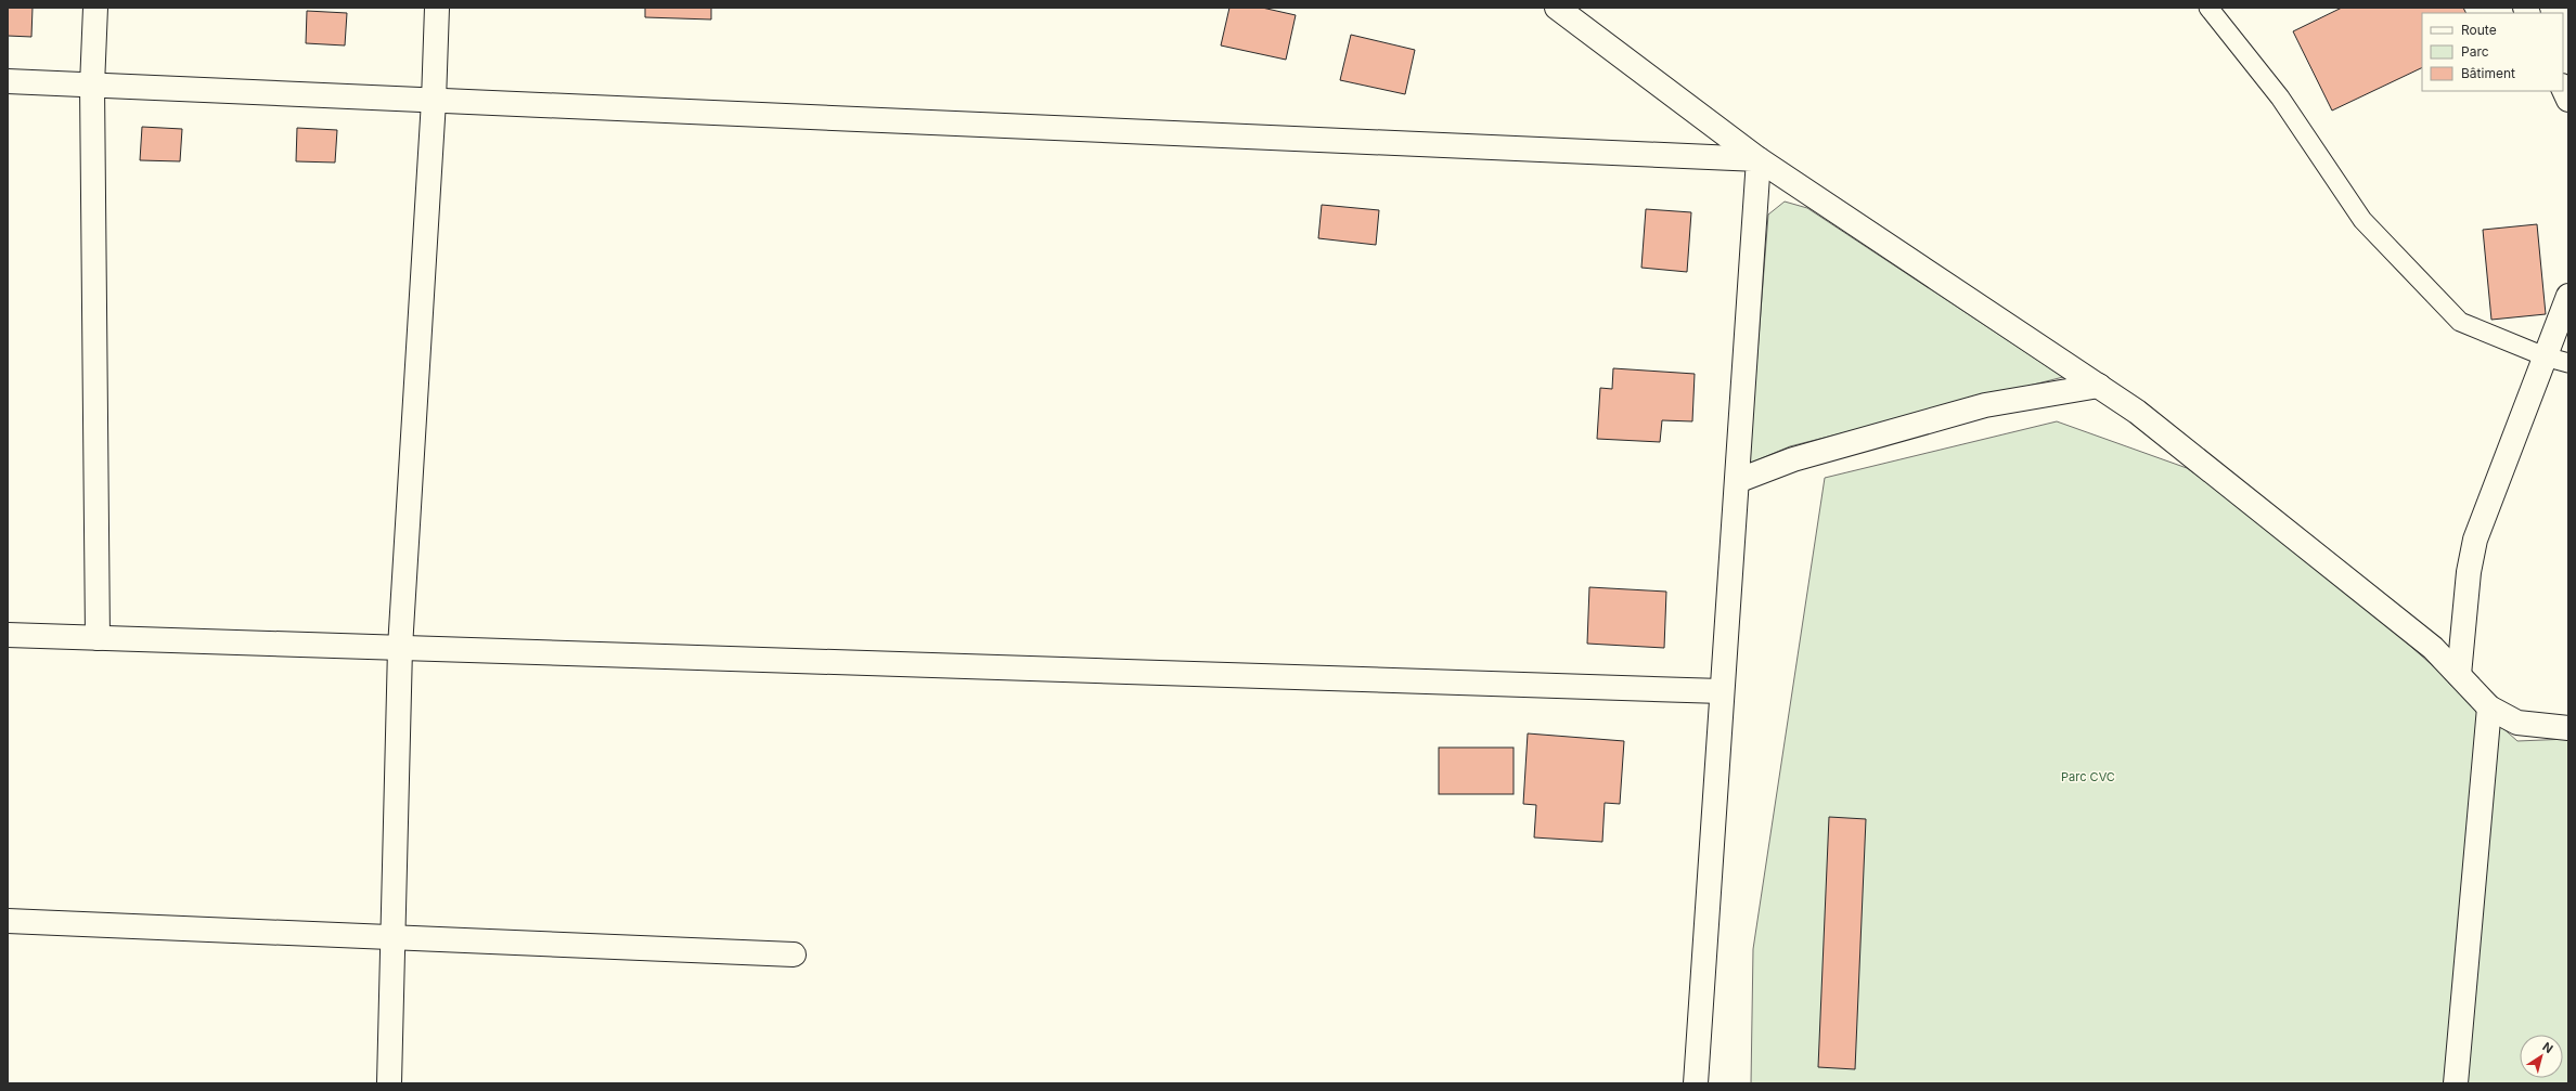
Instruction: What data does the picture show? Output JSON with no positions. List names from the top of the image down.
{
  "parks": ["Parc CVC"],
  "legend": ["Route", "Parc", "Bâtiment"],
  "north": "top right"
}
